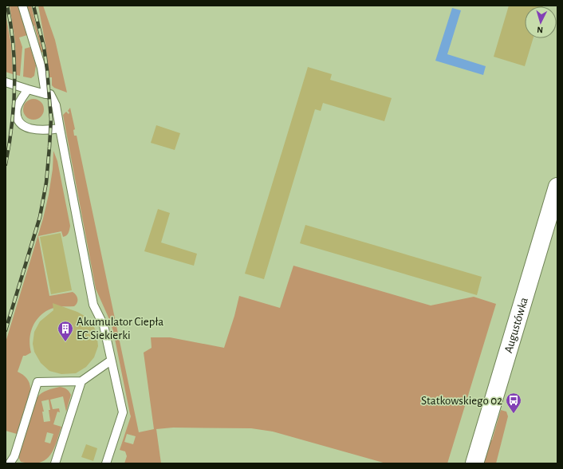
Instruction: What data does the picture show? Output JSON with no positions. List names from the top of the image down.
{
  "streets": {
    "street": ["Augustówka"]
  },
  "places": {
    "building": ["Akumulator Ciepła EC Siekierki"],
    "bus stop": ["Statkowskiego 02"]
  },
  "north": "bottom"
}
